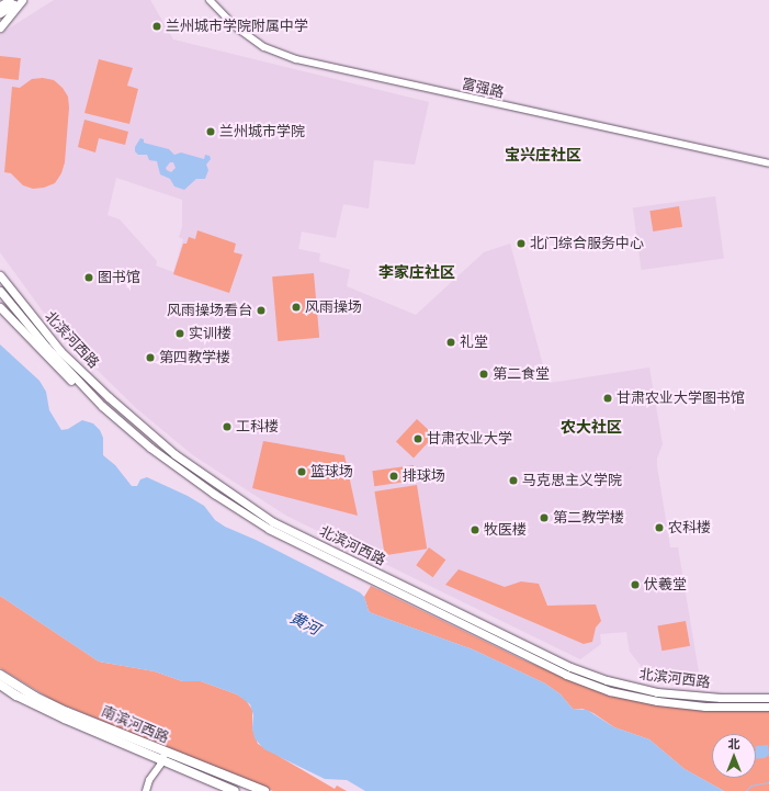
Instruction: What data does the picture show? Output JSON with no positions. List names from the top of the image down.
{
  "streets": {
    "highway": ["南滨河西路"],
    "main road": ["富强路", "北滨河西路"]
  },
  "districts": ["宝兴庄社区", "李家庄社区", "农大社区"],
  "water": ["黄河"],
  "places": [
    "兰州城市学院附属中学",
    "兰州城市学院",
    "北门综合服务中心",
    "图书馆",
    "风雨操场",
    "风雨操场看台",
    "实训楼",
    "礼堂",
    "第四教学楼",
    "第二食堂",
    "甘肃农业大学图书馆",
    "工科楼",
    "甘肃农业大学",
    "篮球场",
    "排球场",
    "马克思主义学院",
    "第二教学楼",
    "农科楼",
    "牧医楼",
    "伏羲堂"
  ],
  "north": "top"
}
